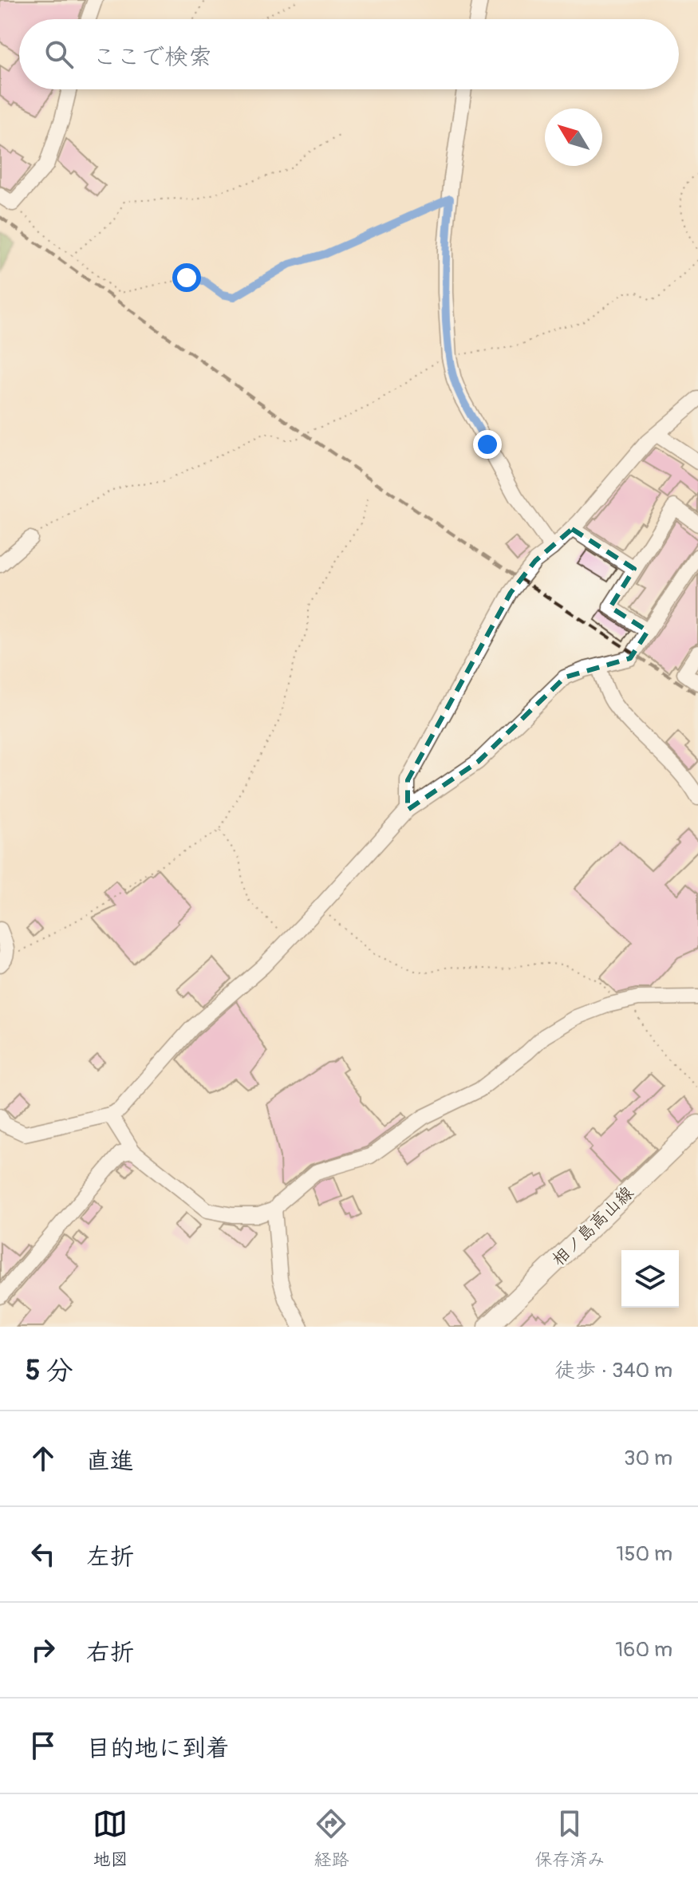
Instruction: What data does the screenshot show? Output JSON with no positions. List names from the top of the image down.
{
  "streets": {
    "main road": ["相ノ島高山線"]
  },
  "north": "top left",
  "page": {
    "search": "ここで検索",
    "heading": ["5 分", "徒歩 · 340 m"],
    "list": [
      ["直進", "30 m"],
      ["左折", "150 m"],
      ["右折", "160 m"],
      "目的地に到着"
    ],
    "nav": ["地図", "経路", "保存済み"]
  }
}
